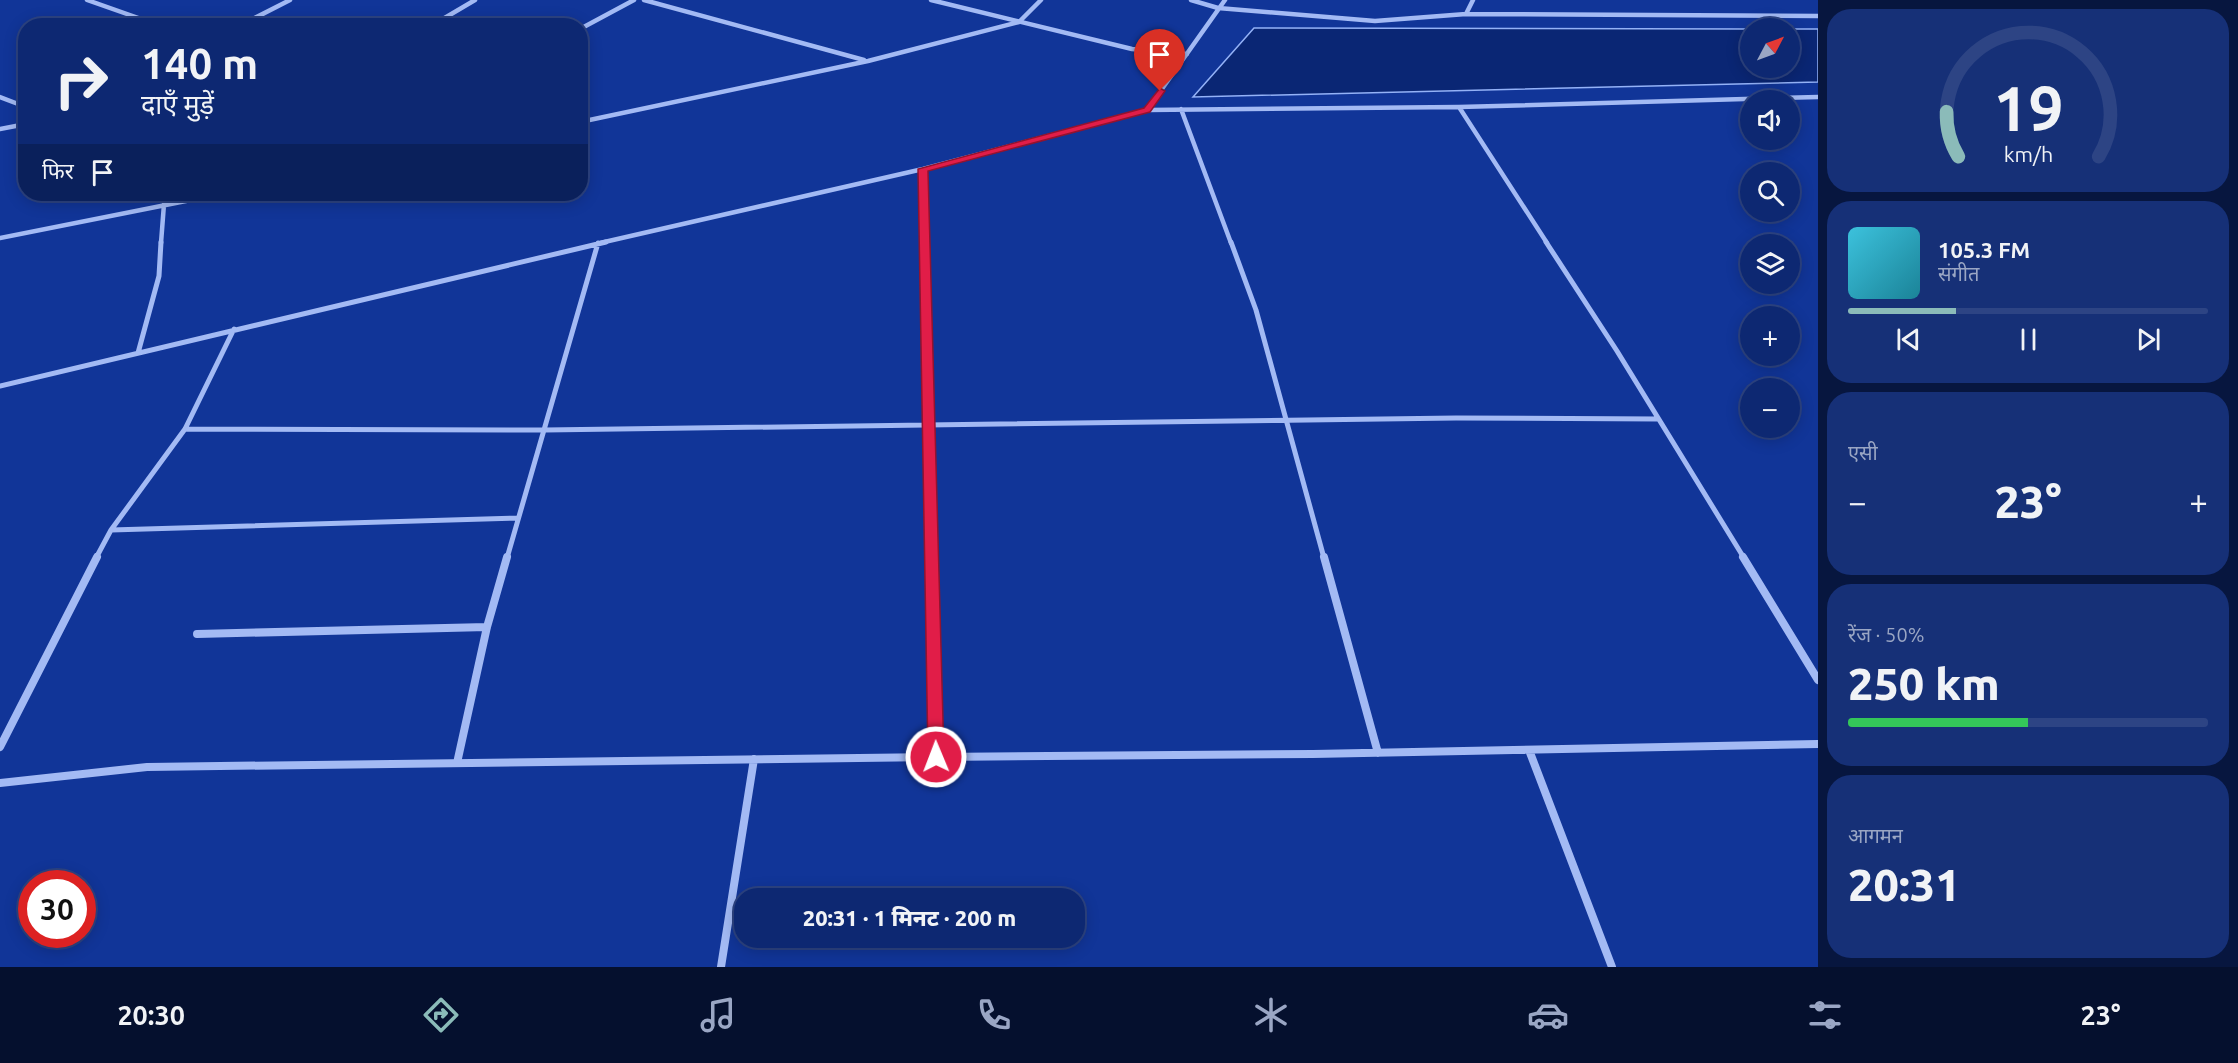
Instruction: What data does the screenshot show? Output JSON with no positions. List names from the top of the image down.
{
  "north": "top right",
  "page": {
    "map_buttons": ["+", "−"],
    "turn": ["140 m", "दाएँ मुड़ें"],
    "then": "फिर",
    "song": ["105.3 FM", "संगीत"],
    "tile": [
      "एसी",
      ["रेंज · 50%", "250 km"],
      ["आगमन", "20:31"]
    ],
    "heat": ["−", "23°", "+"],
    "limit": "30",
    "trip": "20:31 · 1 मिनट · 200 m",
    "tabs": ["20:30", "23°"],
    "gauge": ["19", "km/h"]
  }
}
